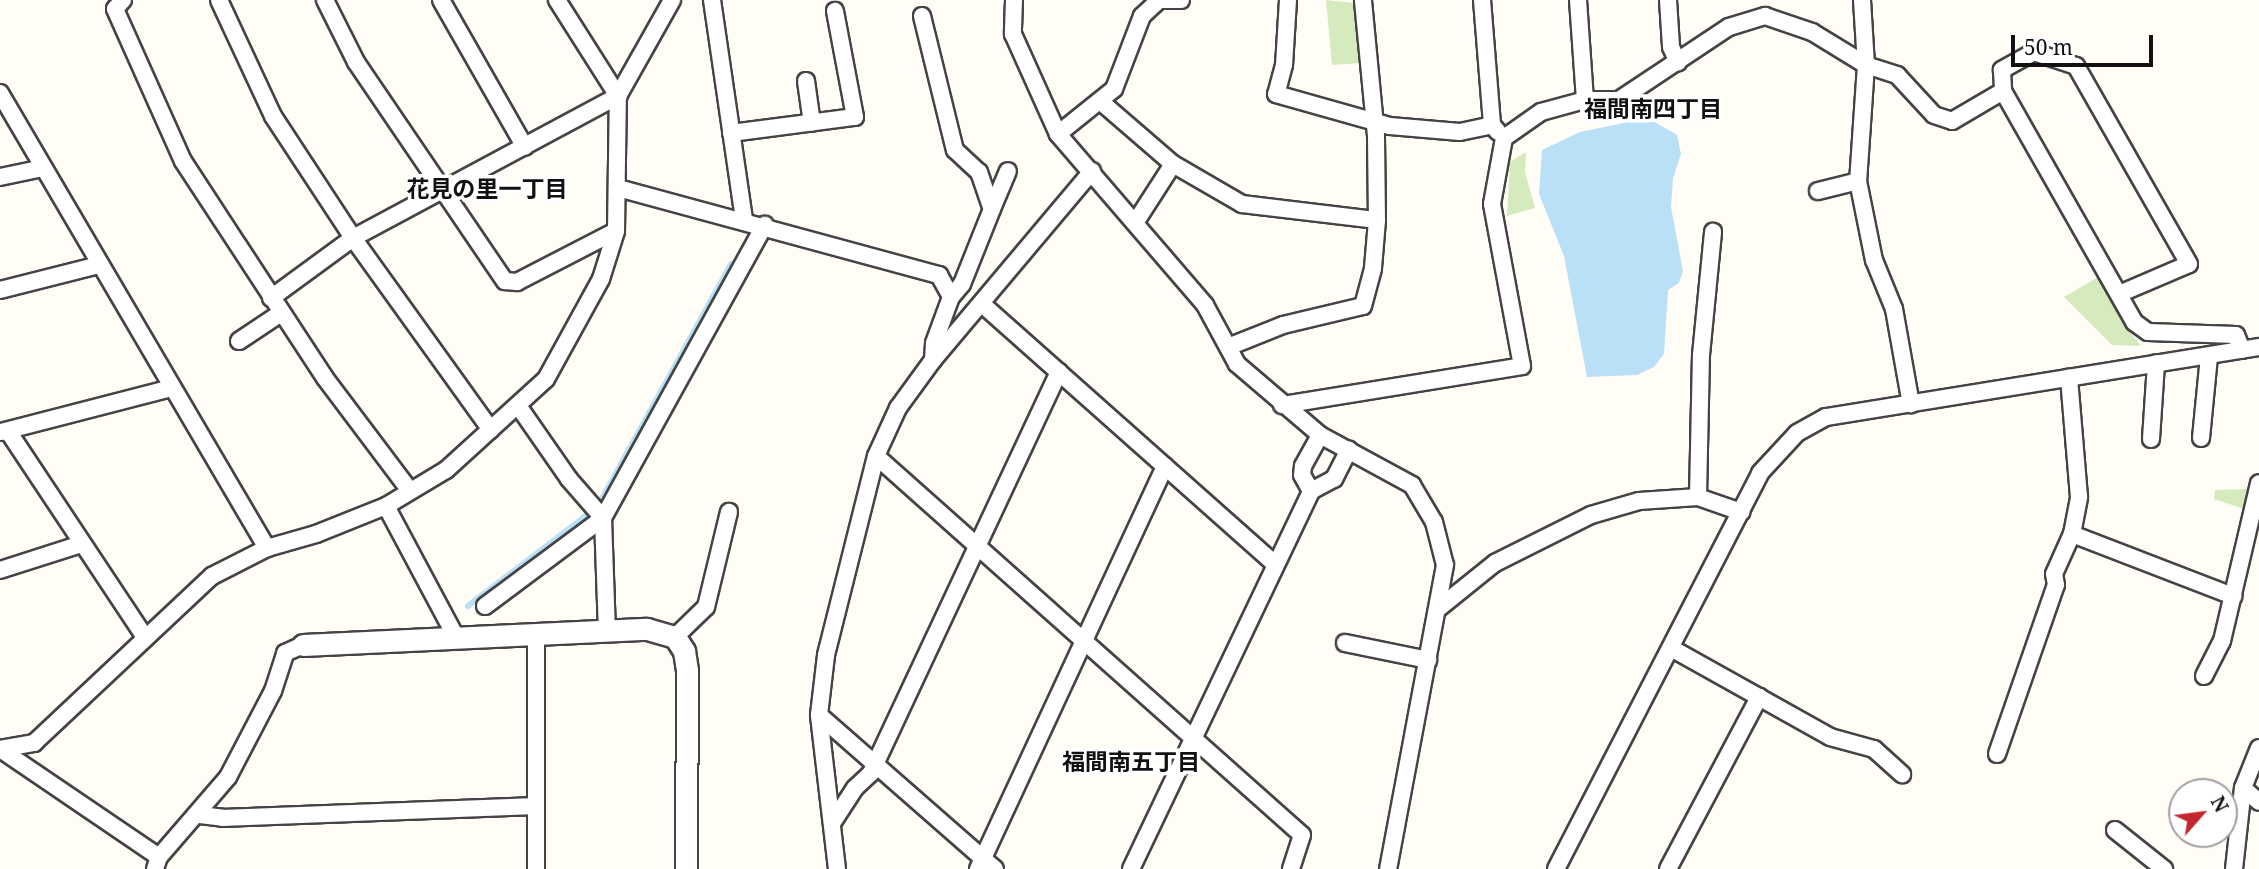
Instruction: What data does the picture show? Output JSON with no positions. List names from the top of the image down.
{
  "districts": ["福間南四丁目", "花見の里一丁目", "福間南五丁目"],
  "scale_bar": "50 m",
  "north": "top right"
}
